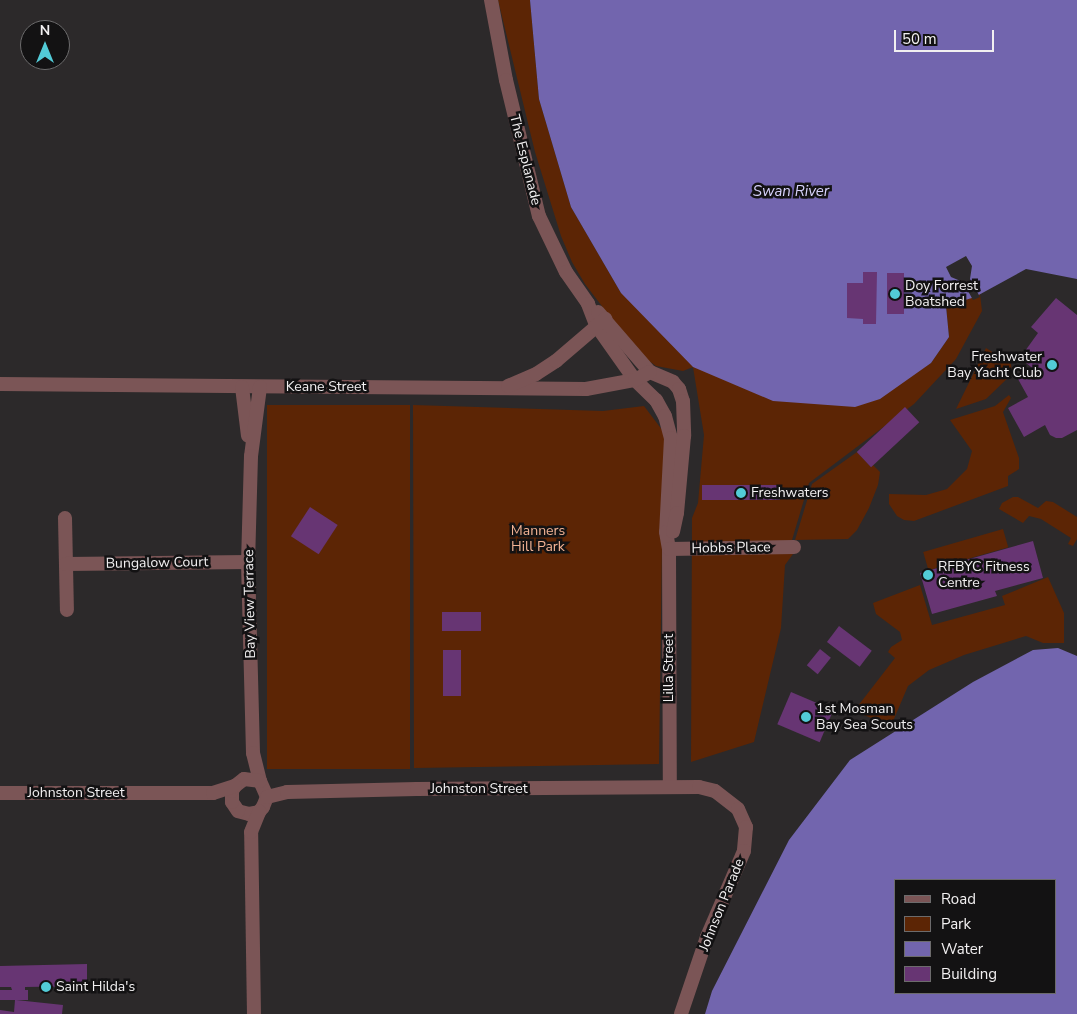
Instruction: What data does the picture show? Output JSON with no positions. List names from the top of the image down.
{
  "streets": {
    "street": [
      "The Esplanade",
      "Keane Street",
      "Hobbs Place",
      "Bungalow Court",
      "Bay View Terrace",
      "Lilla Street",
      "Johnston Street",
      "Johnson Parade"
    ]
  },
  "crossings": [
    ["The Esplanade", "Keane Street"],
    ["The Esplanade", "Lilla Street"],
    ["Keane Street", "Bay View Terrace"],
    ["Keane Street", "Lilla Street"],
    ["Hobbs Place", "Lilla Street"],
    ["Bungalow Court", "Bay View Terrace"],
    ["Bay View Terrace", "Johnston Street"],
    ["Lilla Street", "Johnston Street"],
    ["Lilla Street", "Johnson Parade"],
    ["Johnston Street", "Johnson Parade"]
  ],
  "water": ["Swan River"],
  "parks": ["Manners Hill Park"],
  "places": [
    "Doy Forrest Boatshed",
    "Freshwater Bay Yacht Club",
    "Freshwaters",
    "RFBYC Fitness Centre",
    "1st Mosman Bay Sea Scouts",
    "Saint Hilda's"
  ],
  "legend": [
    "Road",
    "Park",
    "Water",
    "Building"
  ],
  "scale_bar": "50 m",
  "north": "top"
}
